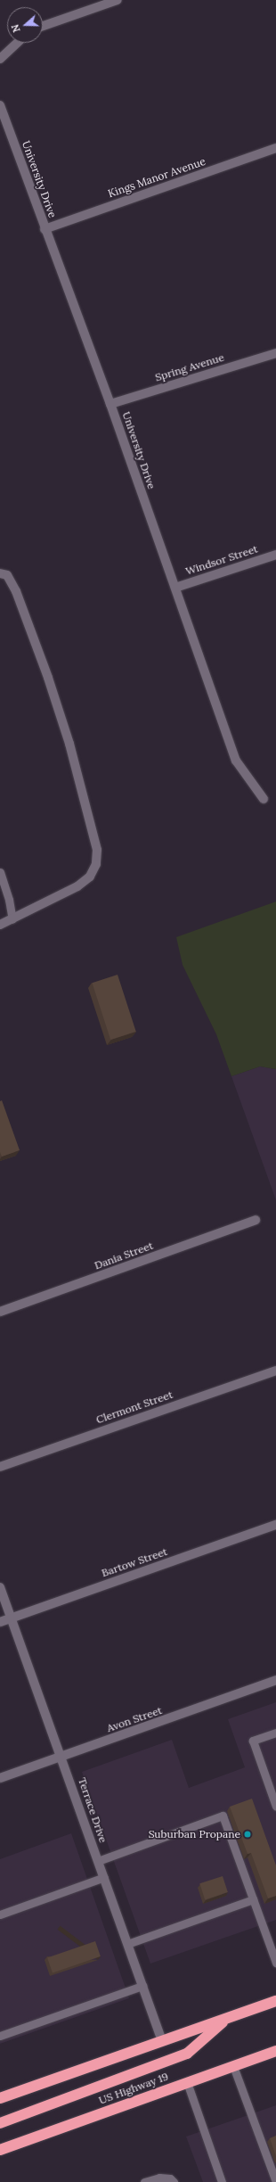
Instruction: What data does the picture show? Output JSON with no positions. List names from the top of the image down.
{
  "streets": {
    "highway": ["US Highway 19"],
    "street": [
      "Kings Manor Avenue",
      "University Drive",
      "Spring Avenue",
      "Windsor Street",
      "Dania Street",
      "Clermont Street",
      "Bartow Street",
      "Avon Street",
      "Terrace Drive"
    ]
  },
  "crossings": [
    ["Kings Manor Avenue", "University Drive"],
    ["University Drive", "Spring Avenue"],
    ["University Drive", "Windsor Street"],
    ["Bartow Street", "Terrace Drive"],
    ["Avon Street", "Terrace Drive"]
  ],
  "places": ["Suburban Propane"],
  "north": "left"
}
